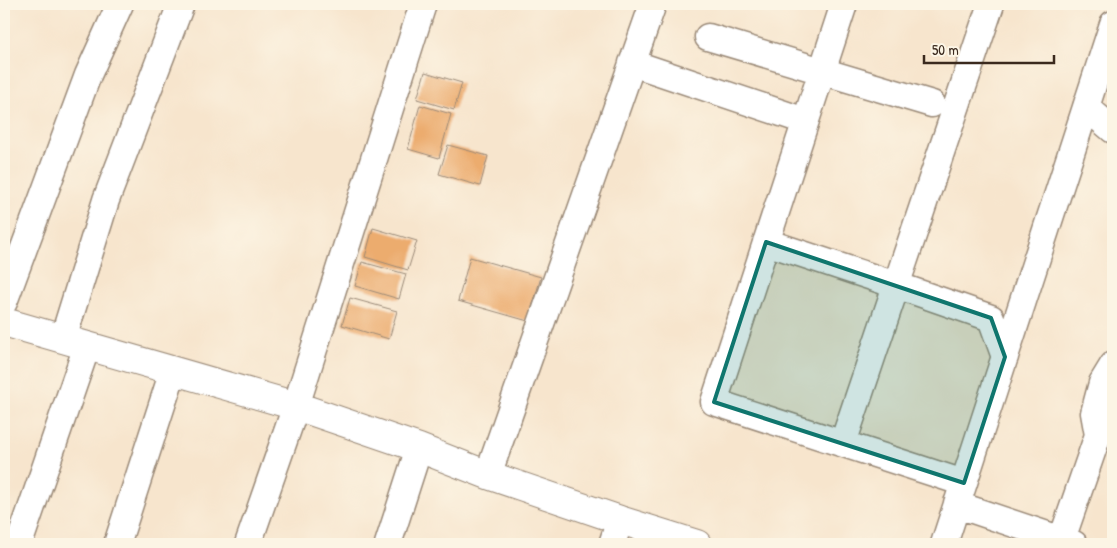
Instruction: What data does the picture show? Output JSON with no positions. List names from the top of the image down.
{
  "scale_bar": "50 m"
}
